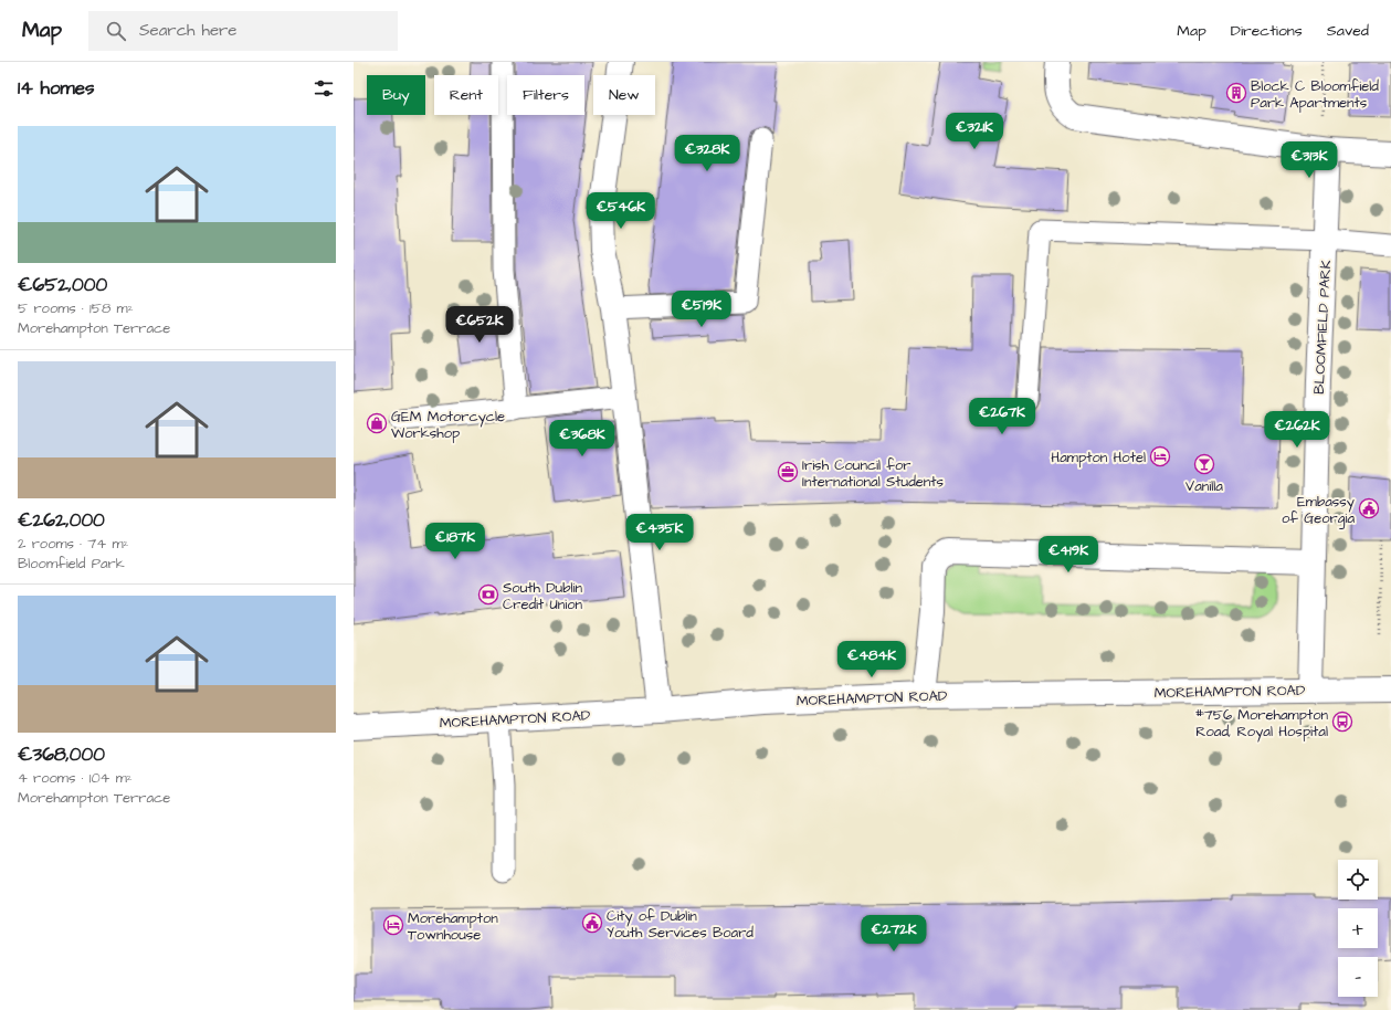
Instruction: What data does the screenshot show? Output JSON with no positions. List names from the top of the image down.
{
  "streets": {
    "street": ["BLOOMFIELD PARK", "MOREHAMPTON ROAD"]
  },
  "crossings": [
    ["BLOOMFIELD PARK", "MOREHAMPTON ROAD"]
  ],
  "places": {
    "building": ["Block C Bloomfield Park Apartments"],
    "shop": ["GEM Motorcycle Workshop"],
    "hotel": ["Hampton Hotel", "Morehampton Townhouse"],
    "bar": ["Vanilla"],
    "office": ["Irish Council for International Students"],
    "public building": ["Embassy of Georgia", "City of Dublin Youth Services Board"],
    "bank": ["South Dublin Credit Union"],
    "bus stop": ["#756 Morehampton Road, Royal Hospital"]
  },
  "page": {
    "header": "Map",
    "search": "Search here",
    "nav": ["Map", "Directions", "Saved"],
    "heading": "14 homes",
    "chip": [
      "Buy",
      "Rent",
      "Filters",
      "New"
    ],
    "price": [
      "€321K",
      "€328K",
      "€313K",
      "€546K",
      "€519K",
      "€652K",
      "€267K",
      "€262K",
      "€368K",
      "€435K",
      "€187K",
      "€419K",
      "€484K",
      "€272K"
    ],
    "list": [
      {
        "name": "€652,000",
        "note": "5 rooms · 158 m² · Morehampton Terrace"
      },
      {
        "name": "€262,000",
        "note": "2 rooms · 74 m² · Bloomfield Park"
      },
      {
        "name": "€368,000",
        "note": "4 rooms · 104 m² · Morehampton Terrace"
      }
    ],
    "map_buttons": ["+", "−"]
  }
}
